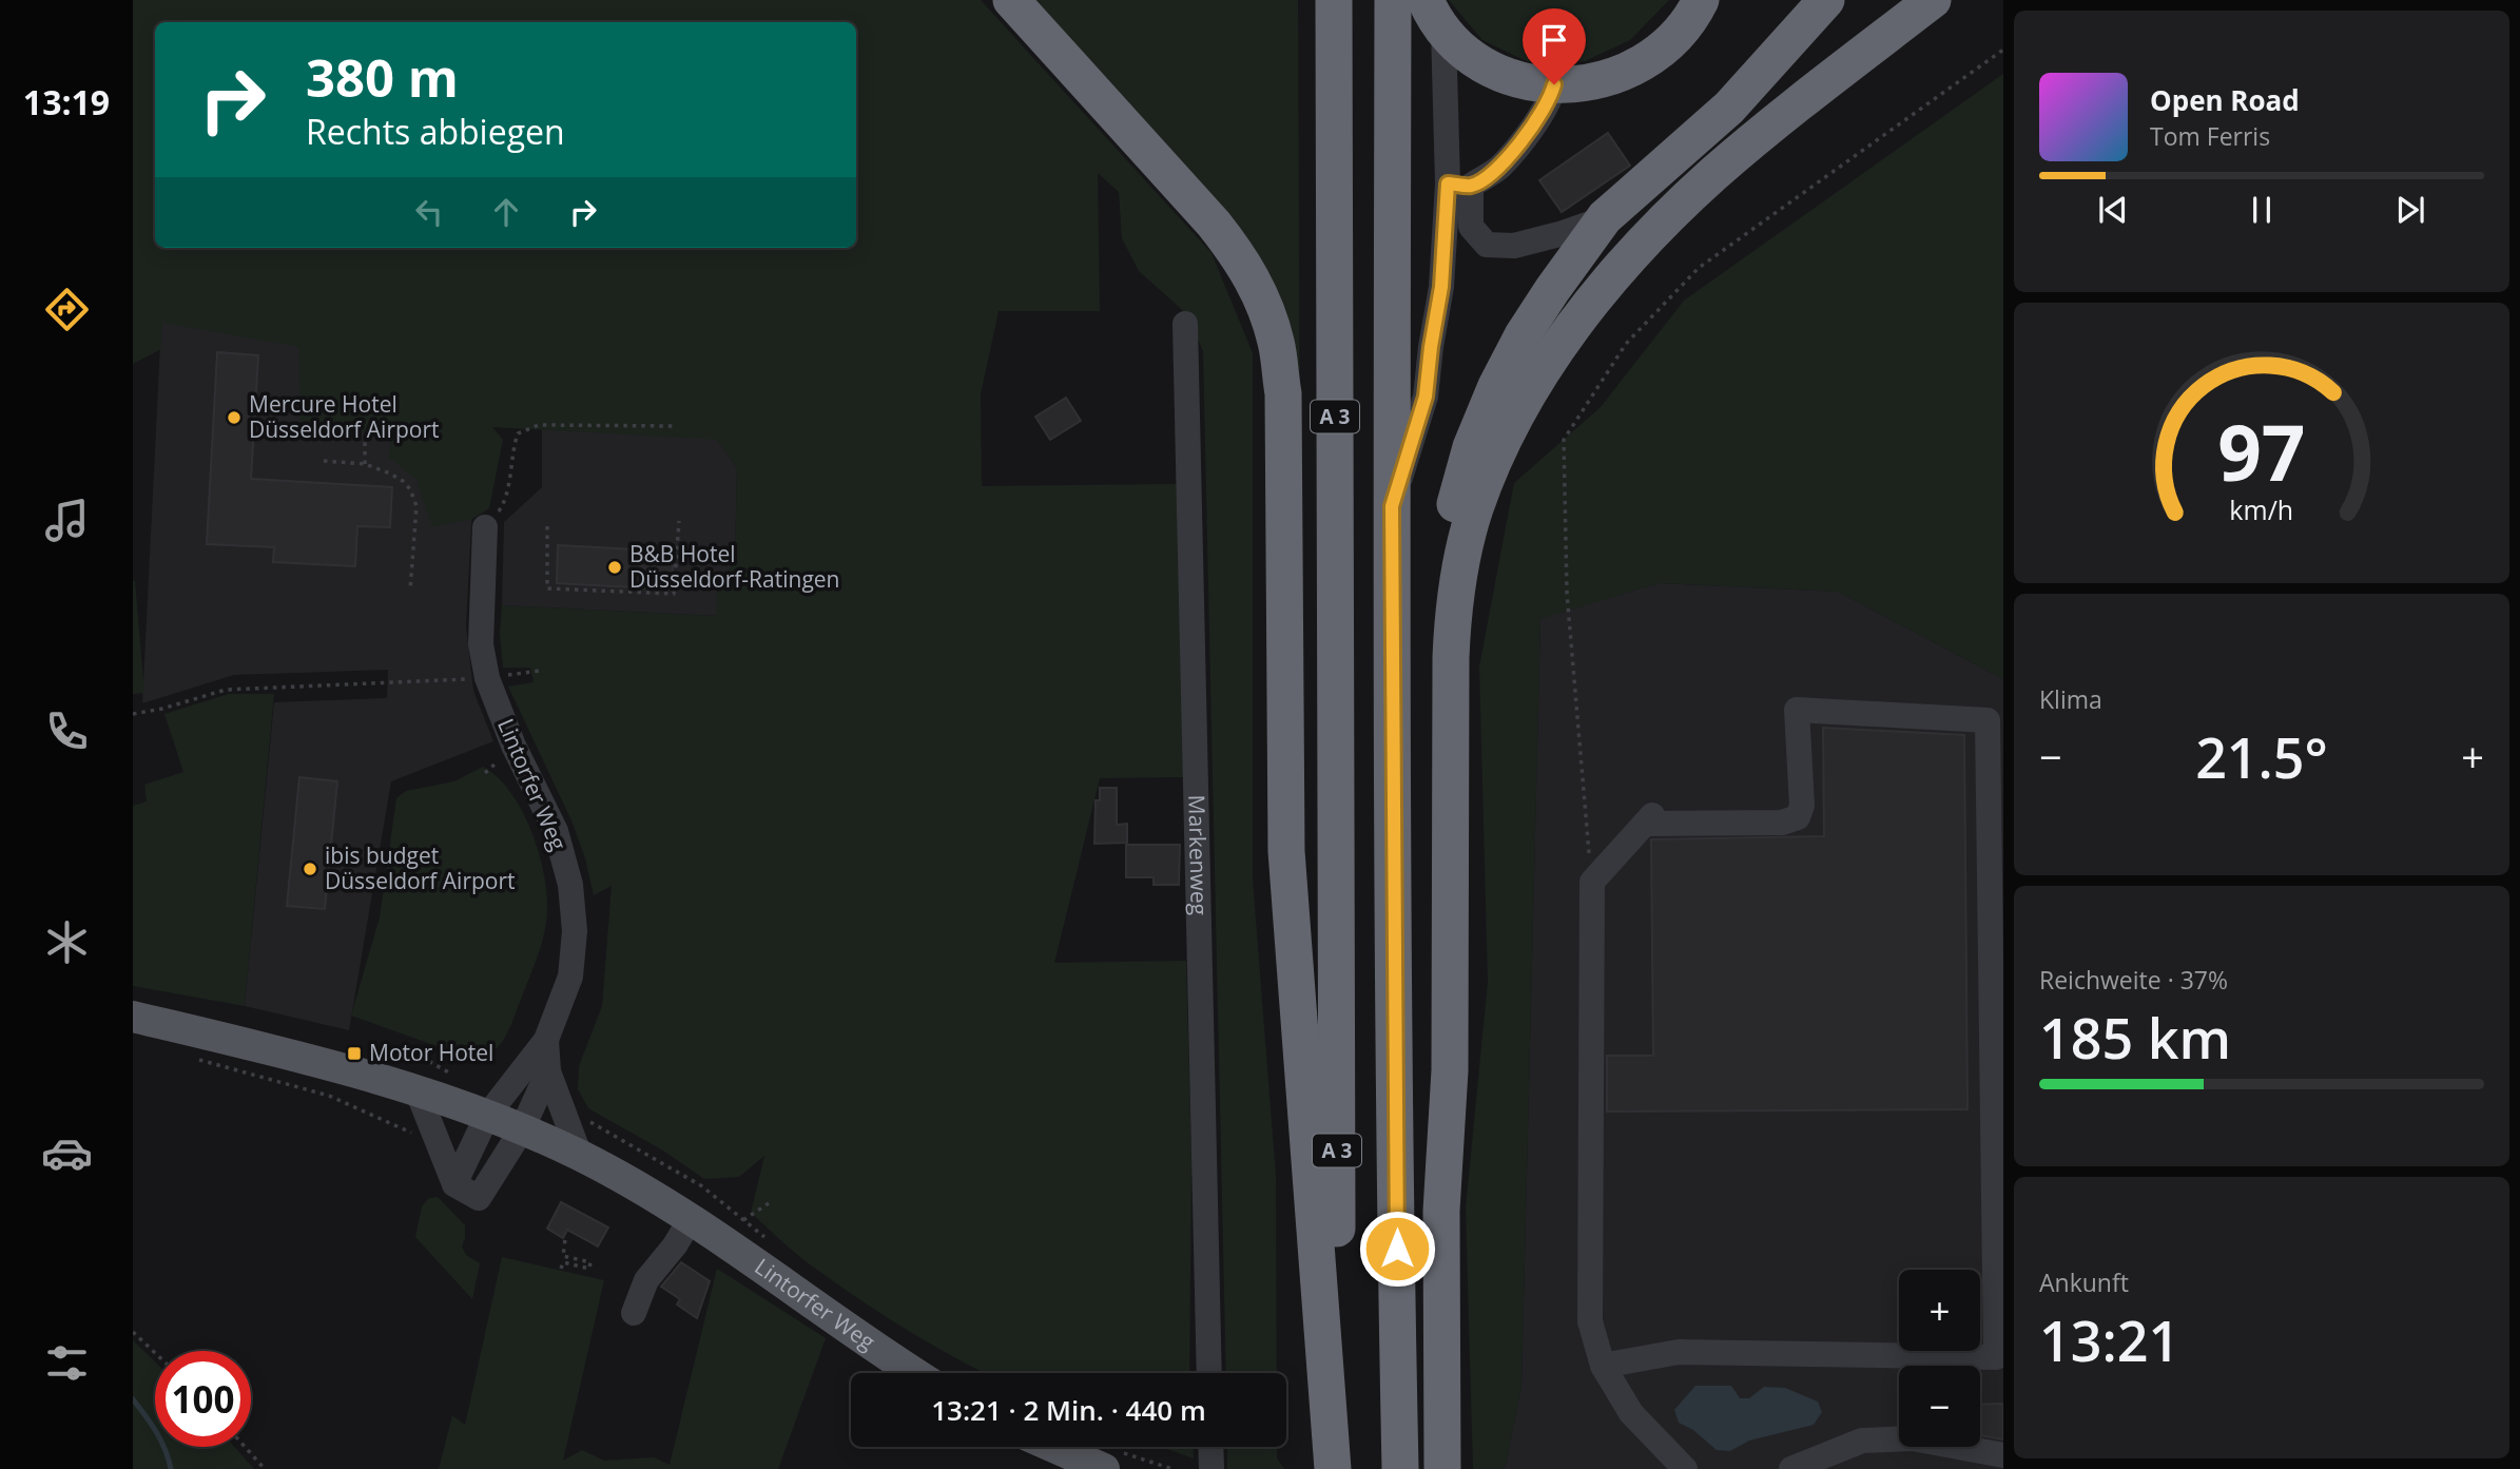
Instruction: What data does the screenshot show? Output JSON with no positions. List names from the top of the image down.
{
  "streets": {
    "highway": ["A 3"],
    "main road": ["Lintorfer Weg"],
    "street": ["Markenweg"]
  },
  "places": {
    "other": ["Mercure Hotel Düsseldorf Airport", "B&B Hotel Düsseldorf-Ratingen", "ibis budget Düsseldorf Airport"],
    "transit": ["Motor Hotel"]
  },
  "page": {
    "tabs": "13:19",
    "turn": ["380 m", "Rechts abbiegen"],
    "song": ["Open Road", "Tom Ferris"],
    "tile": [
      "Klima",
      ["Reichweite · 37%", "185 km"],
      ["Ankunft", "13:21"]
    ],
    "heat": ["−", "21.5°", "+"],
    "map_buttons": ["+", "−"],
    "limit": "100",
    "trip": "13:21 · 2 Min. · 440 m",
    "gauge": ["97", "km/h"]
  }
}
